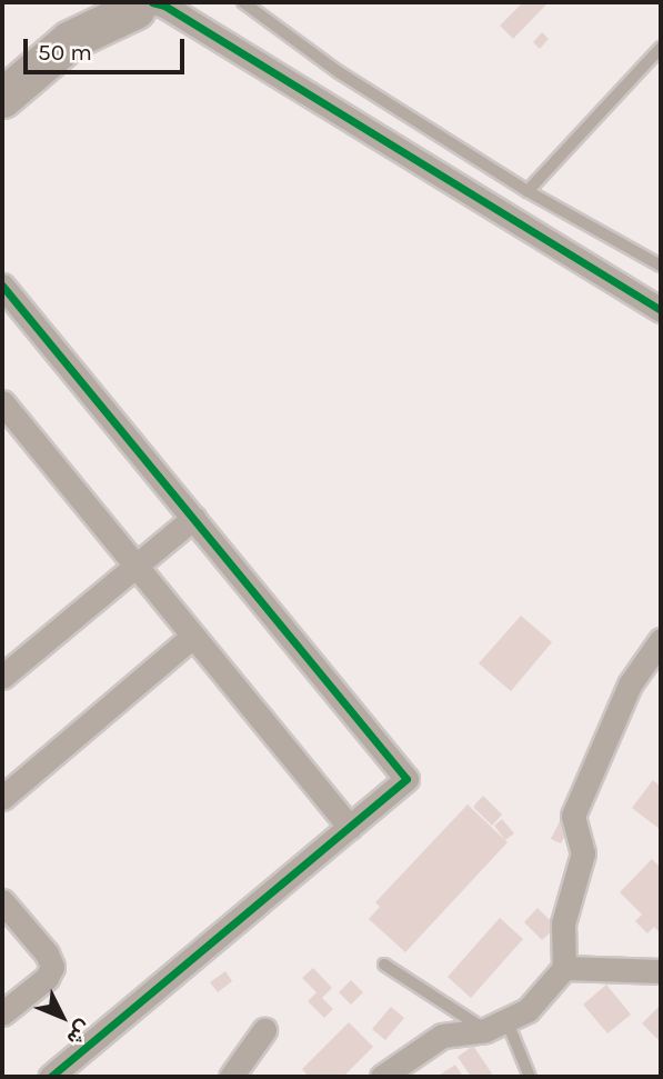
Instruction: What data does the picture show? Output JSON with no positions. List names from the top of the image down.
{
  "scale_bar": "50 m",
  "north": "bottom right"
}
